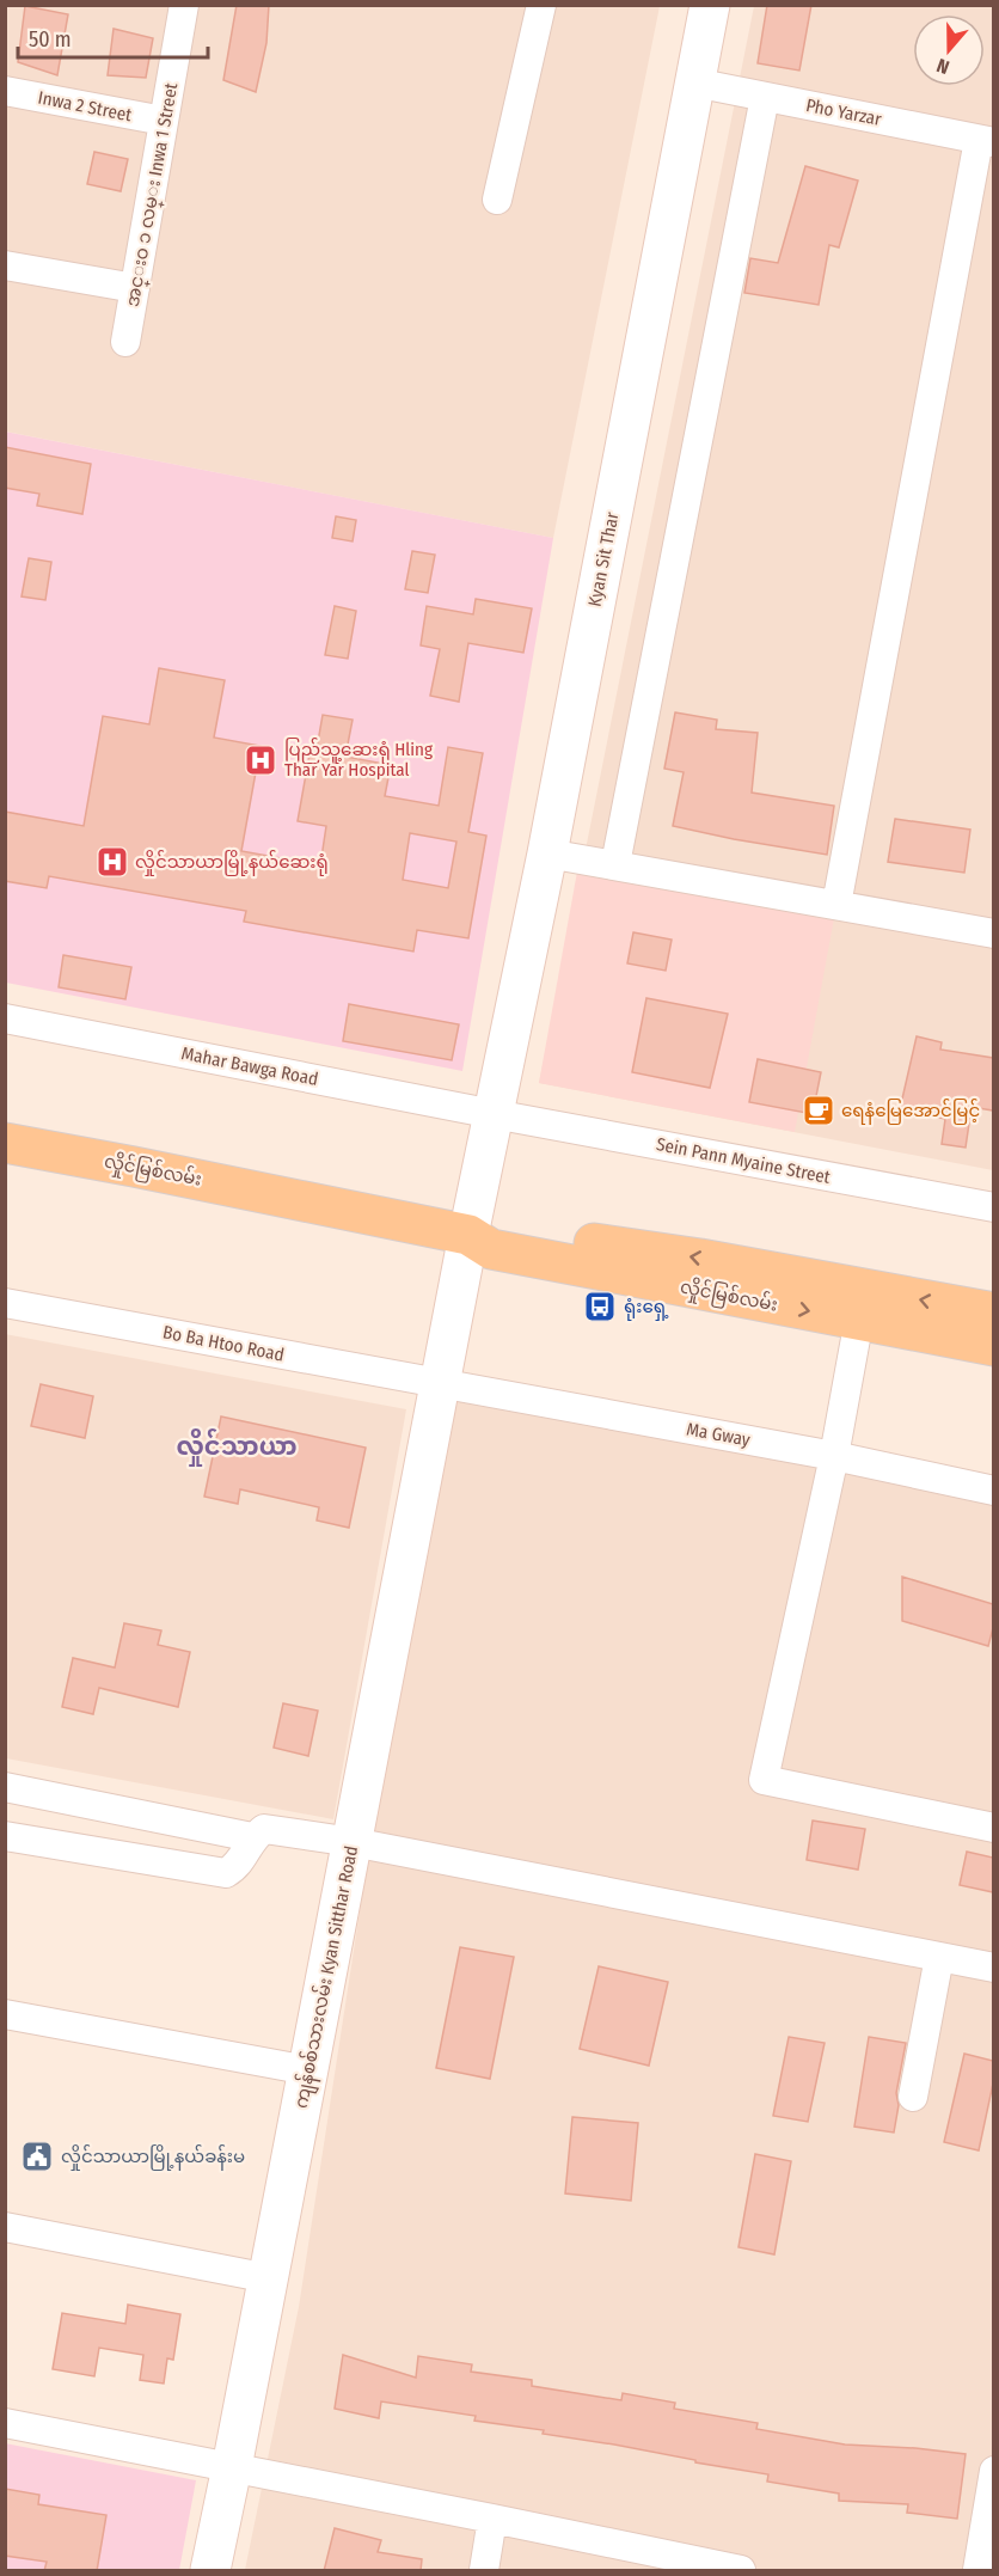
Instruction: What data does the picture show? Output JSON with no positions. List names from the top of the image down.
{
  "streets": {
    "main road": ["Kyan Sit Thar", "လှိုင်မြစ်လမ်း", "ကျန်စစ်သားလမ်း Kyan Sitthar Road"],
    "street": [
      "Inwa 2 Street",
      "Pho Yarzar",
      "အင္းဝ ၁ လမ္း Inwa 1 Street",
      "Mahar Bawga Road",
      "Sein Pann Myaine Street",
      "Bo Ba Htoo Road",
      "Ma Gway"
    ]
  },
  "crossings": [
    ["Inwa 2 Street", "အင္းဝ ၁ လမ္း Inwa 1 Street"],
    ["Pho Yarzar", "Kyan Sit Thar"],
    ["Kyan Sit Thar", "Mahar Bawga Road"],
    ["Kyan Sit Thar", "Sein Pann Myaine Street"],
    ["Kyan Sit Thar", "လှိုင်မြစ်လမ်း"],
    ["Kyan Sit Thar", "ကျန်စစ်သားလမ်း Kyan Sitthar Road"],
    ["Mahar Bawga Road", "Sein Pann Myaine Street"],
    ["လှိုင်မြစ်လမ်း", "ကျန်စစ်သားလမ်း Kyan Sitthar Road"],
    ["Bo Ba Htoo Road", "Ma Gway"],
    ["Bo Ba Htoo Road", "ကျန်စစ်သားလမ်း Kyan Sitthar Road"],
    ["Ma Gway", "ကျန်စစ်သားလမ်း Kyan Sitthar Road"]
  ],
  "districts": ["လှိုင်သာယာ"],
  "places": {
    "hospital": ["ပြည်သူ့ဆေးရုံ Hling Thar Yar Hospital", "လှိုင်သာယာမြို့နယ်ဆေးရုံ"],
    "cafe": ["ရေနံမြေအောင်မြင့်"],
    "bus stop": ["ရုံးရှေ့"],
    "public building": ["လှိုင်သာယာမြို့နယ်ခန်းမ"]
  },
  "scale_bar": "50 m",
  "north": "bottom"
}
